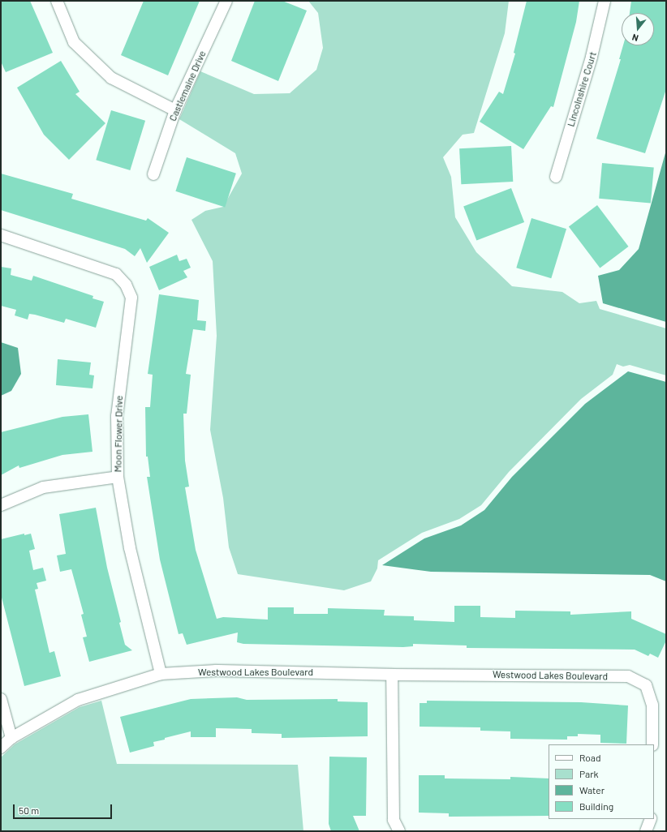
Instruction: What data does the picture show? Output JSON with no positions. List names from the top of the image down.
{
  "streets": {
    "street": [
      "Castlemaine Drive",
      "Lincolnshire Court",
      "Moon Flower Drive",
      "Westwood Lakes Boulevard"
    ]
  },
  "crossings": [
    ["Moon Flower Drive", "Westwood Lakes Boulevard"]
  ],
  "legend": [
    "Road",
    "Park",
    "Water",
    "Building"
  ],
  "scale_bar": "50 m",
  "north": "bottom"
}
